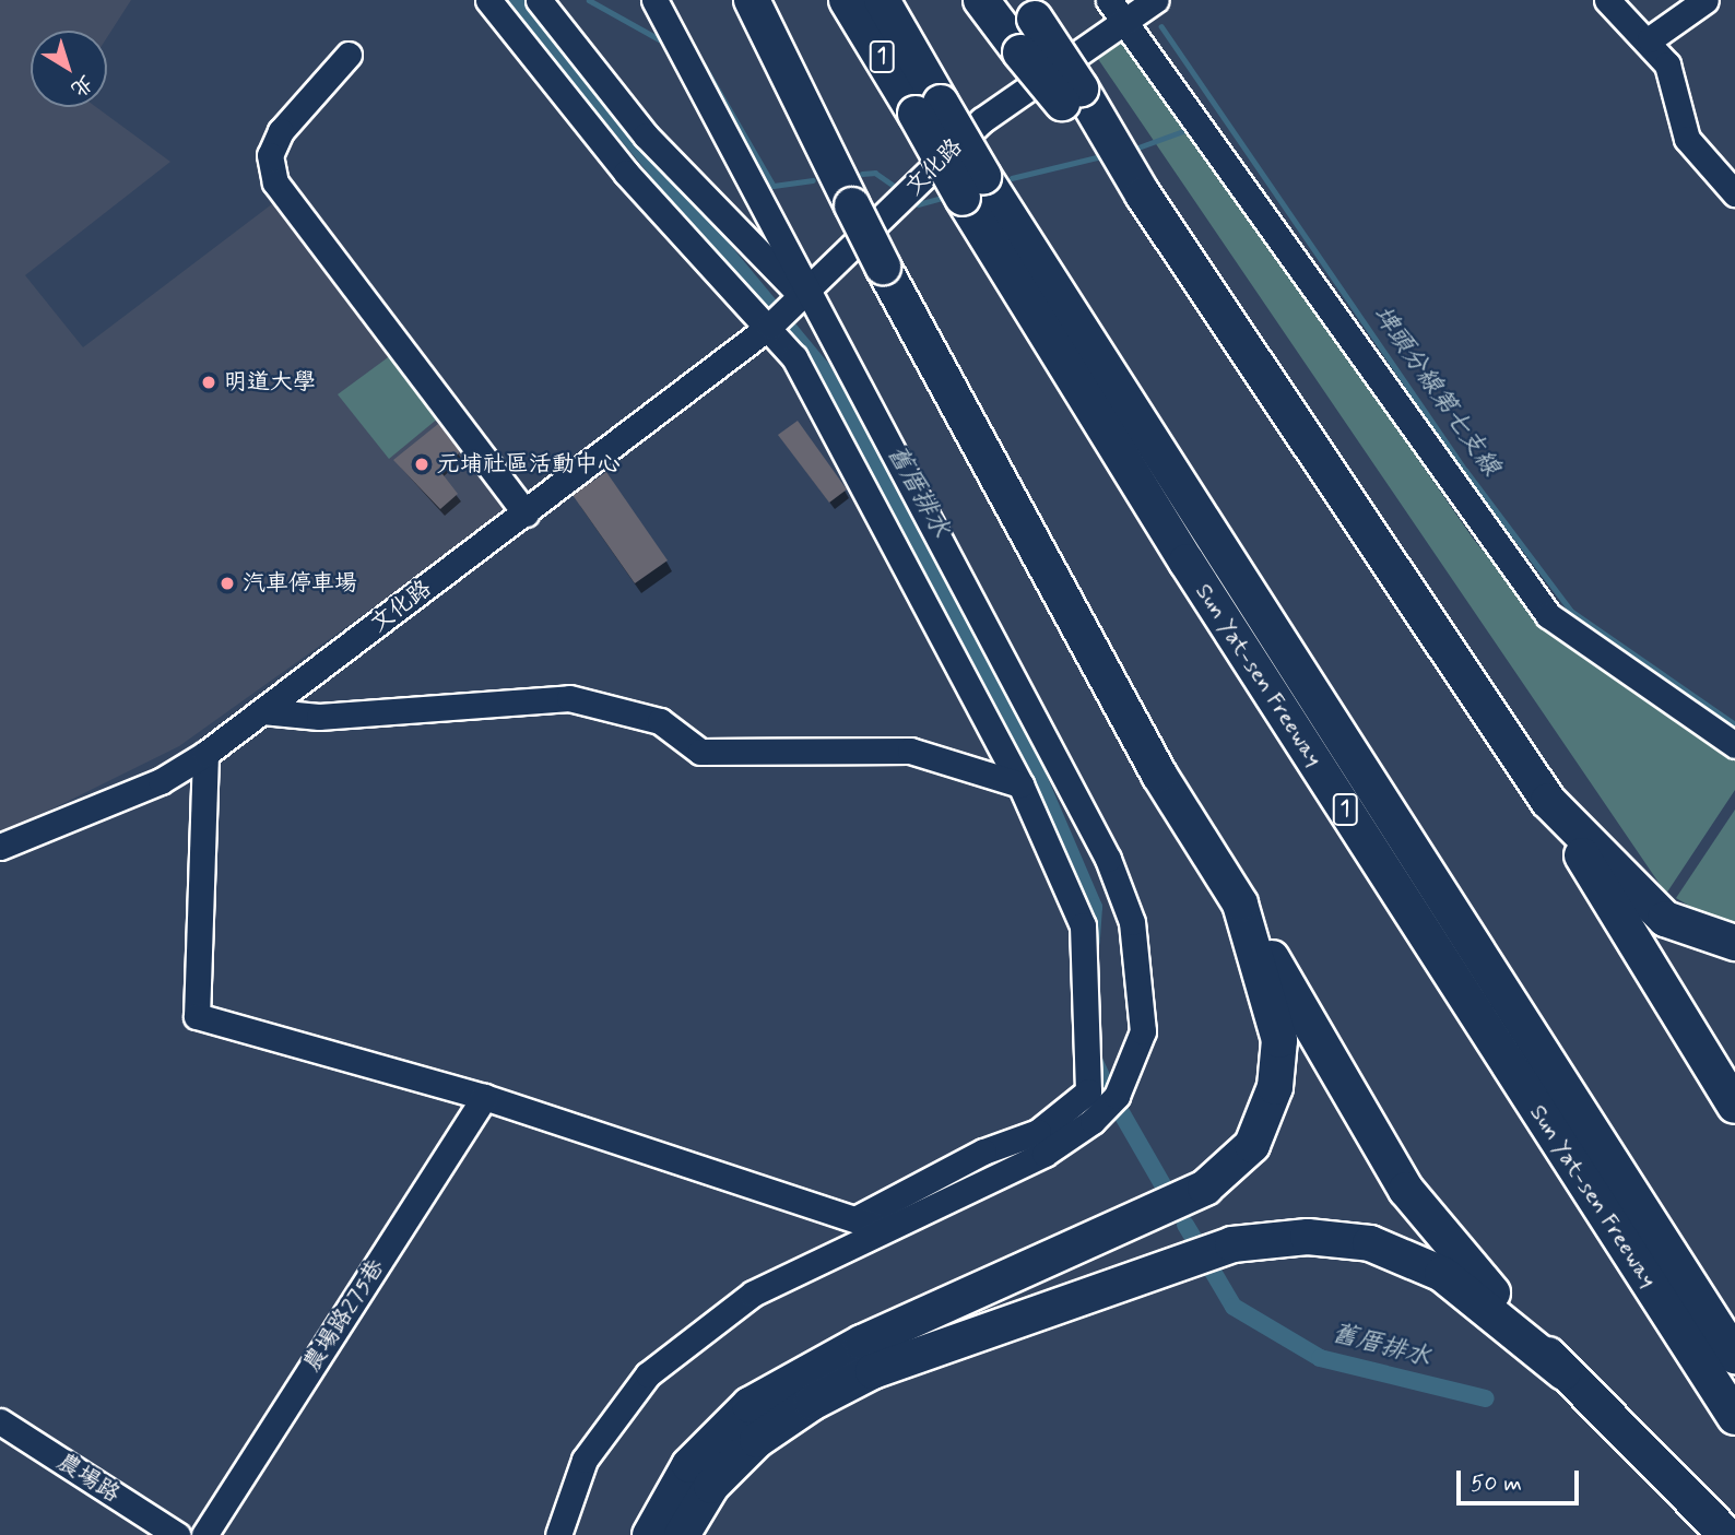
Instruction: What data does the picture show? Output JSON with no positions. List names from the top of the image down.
{
  "streets": {
    "highway": ["1", "Sun Yat-sen Freeway"],
    "street": ["文化路", "農場路275巷", "農場路"]
  },
  "water": ["埤頭分線第七支線", "舊厝排水"],
  "places": ["明道大學", "元埔社區活動中心", "汽車停車場"],
  "scale_bar": "50 m",
  "north": "bottom right"
}
